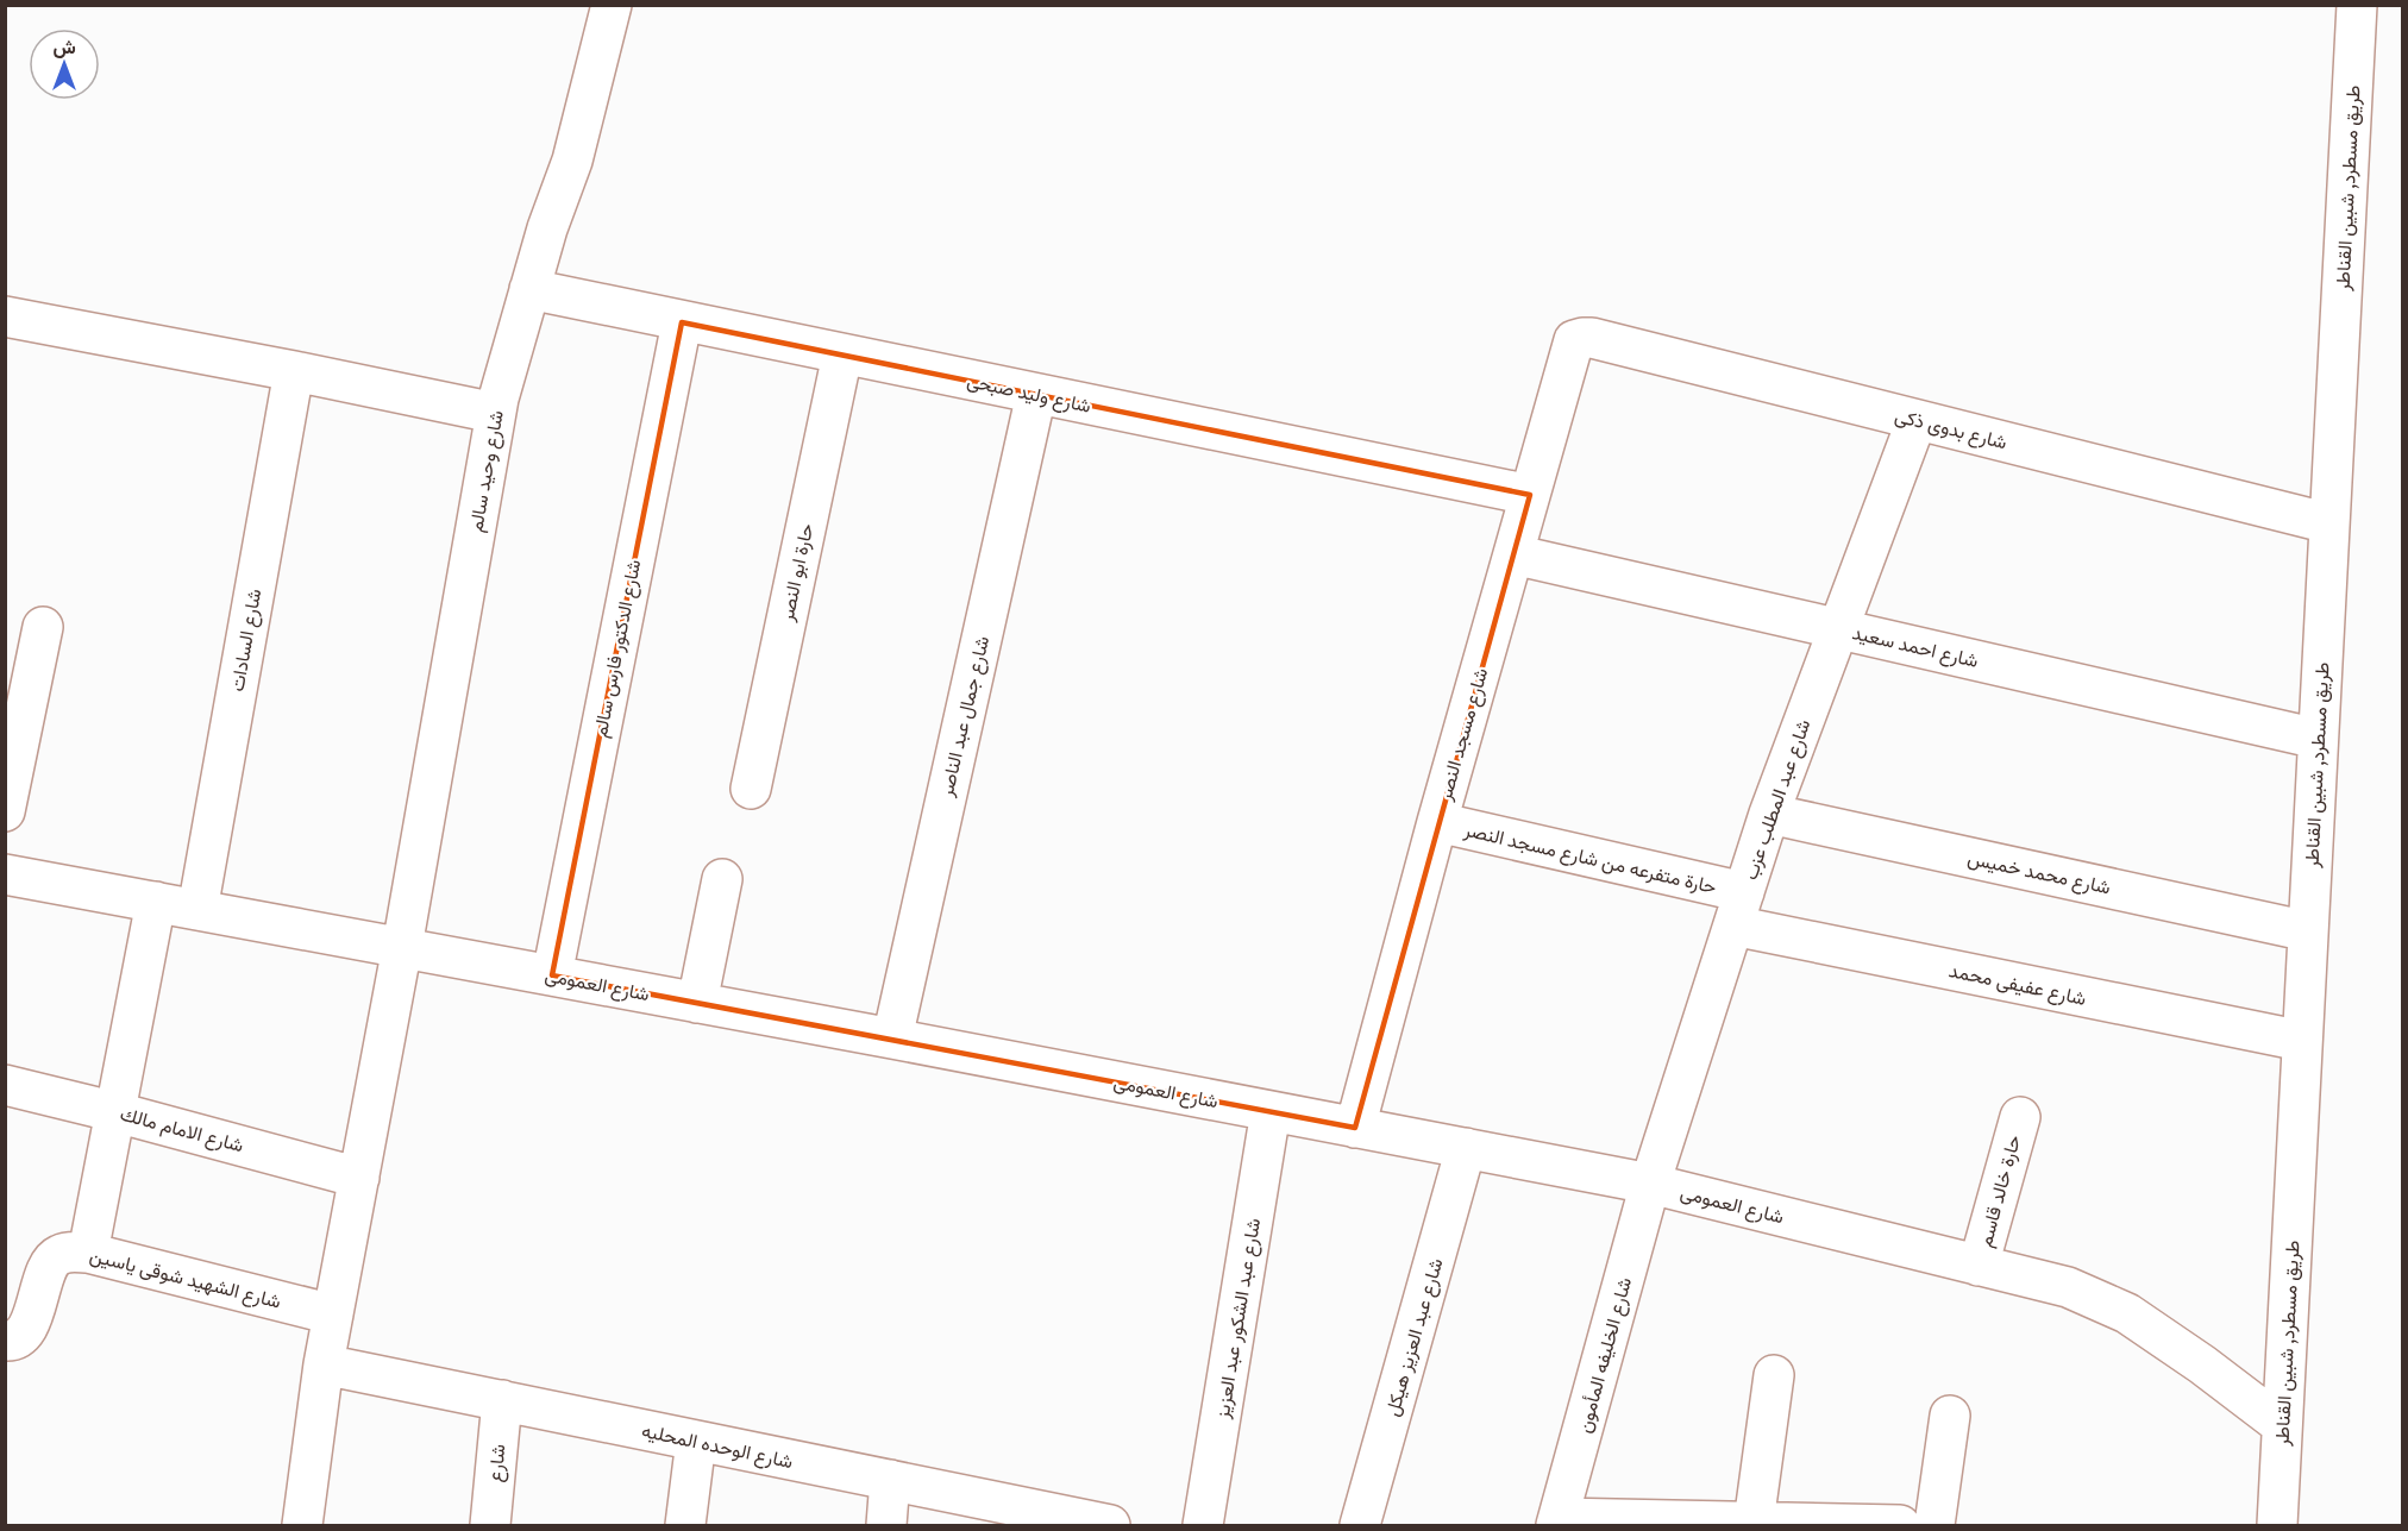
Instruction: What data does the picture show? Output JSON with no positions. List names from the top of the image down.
{
  "streets": {
    "street": [
      "طريق مسطرد, شبين القناطر",
      "شارع وليد صبحى",
      "شارع بدوى ذكى",
      "شارع وحيد سالم",
      "حارة ابو النصر",
      "شارع السادات",
      "شارع احمد سعيد",
      "شارع الدكتور فارس سالم",
      "شارع جمال عبد الناصر",
      "شارع مسجد النصر",
      "شارع عبد المطلب عزب",
      "حارة متفرعه من شارع مسجد النصر",
      "شارع محمد خميس",
      "شارع العمومى",
      "شارع عفيفى محمد",
      "شارع الامام مالك",
      "حارة خالد قاسم",
      "شارع الشهيد شوقى ياسين",
      "شارع عبد الشكور عبد العزيز",
      "شارع عبد العزيز هيكل",
      "شارع الخليفه المأمون",
      "شارع الوحده المحليه",
      "شارع"
    ]
  },
  "crossings": [
    ["طريق مسطرد, شبين القناطر", "شارع بدوى ذكى"],
    ["طريق مسطرد, شبين القناطر", "شارع احمد سعيد"],
    ["طريق مسطرد, شبين القناطر", "شارع محمد خميس"],
    ["طريق مسطرد, شبين القناطر", "شارع العمومى"],
    ["طريق مسطرد, شبين القناطر", "شارع عفيفى محمد"],
    ["شارع وليد صبحى", "شارع وحيد سالم"],
    ["شارع وليد صبحى", "حارة ابو النصر"],
    ["شارع وليد صبحى", "شارع الدكتور فارس سالم"],
    ["شارع وليد صبحى", "شارع جمال عبد الناصر"],
    ["شارع وليد صبحى", "شارع مسجد النصر"],
    ["شارع بدوى ذكى", "شارع مسجد النصر"],
    ["شارع بدوى ذكى", "شارع عبد المطلب عزب"],
    ["شارع وحيد سالم", "شارع العمومى"],
    ["شارع وحيد سالم", "شارع الامام مالك"],
    ["شارع وحيد سالم", "شارع الشهيد شوقى ياسين"],
    ["شارع وحيد سالم", "شارع الوحده المحليه"],
    ["شارع السادات", "شارع العمومى"],
    ["شارع احمد سعيد", "شارع مسجد النصر"],
    ["شارع احمد سعيد", "شارع عبد المطلب عزب"],
    ["شارع الدكتور فارس سالم", "شارع العمومى"],
    ["شارع جمال عبد الناصر", "شارع العمومى"],
    ["شارع مسجد النصر", "حارة متفرعه من شارع مسجد النصر"],
    ["شارع مسجد النصر", "شارع العمومى"],
    ["شارع عبد المطلب عزب", "حارة متفرعه من شارع مسجد النصر"],
    ["شارع عبد المطلب عزب", "شارع محمد خميس"],
    ["شارع عبد المطلب عزب", "شارع العمومى"],
    ["شارع عبد المطلب عزب", "شارع عفيفى محمد"],
    ["شارع عبد المطلب عزب", "شارع الخليفه المأمون"],
    ["حارة متفرعه من شارع مسجد النصر", "شارع عفيفى محمد"],
    ["شارع العمومى", "حارة خالد قاسم"],
    ["شارع العمومى", "شارع عبد الشكور عبد العزيز"],
    ["شارع العمومى", "شارع عبد العزيز هيكل"],
    ["شارع العمومى", "شارع الخليفه المأمون"],
    ["شارع الوحده المحليه", "شارع"]
  ],
  "north": "top"
}
